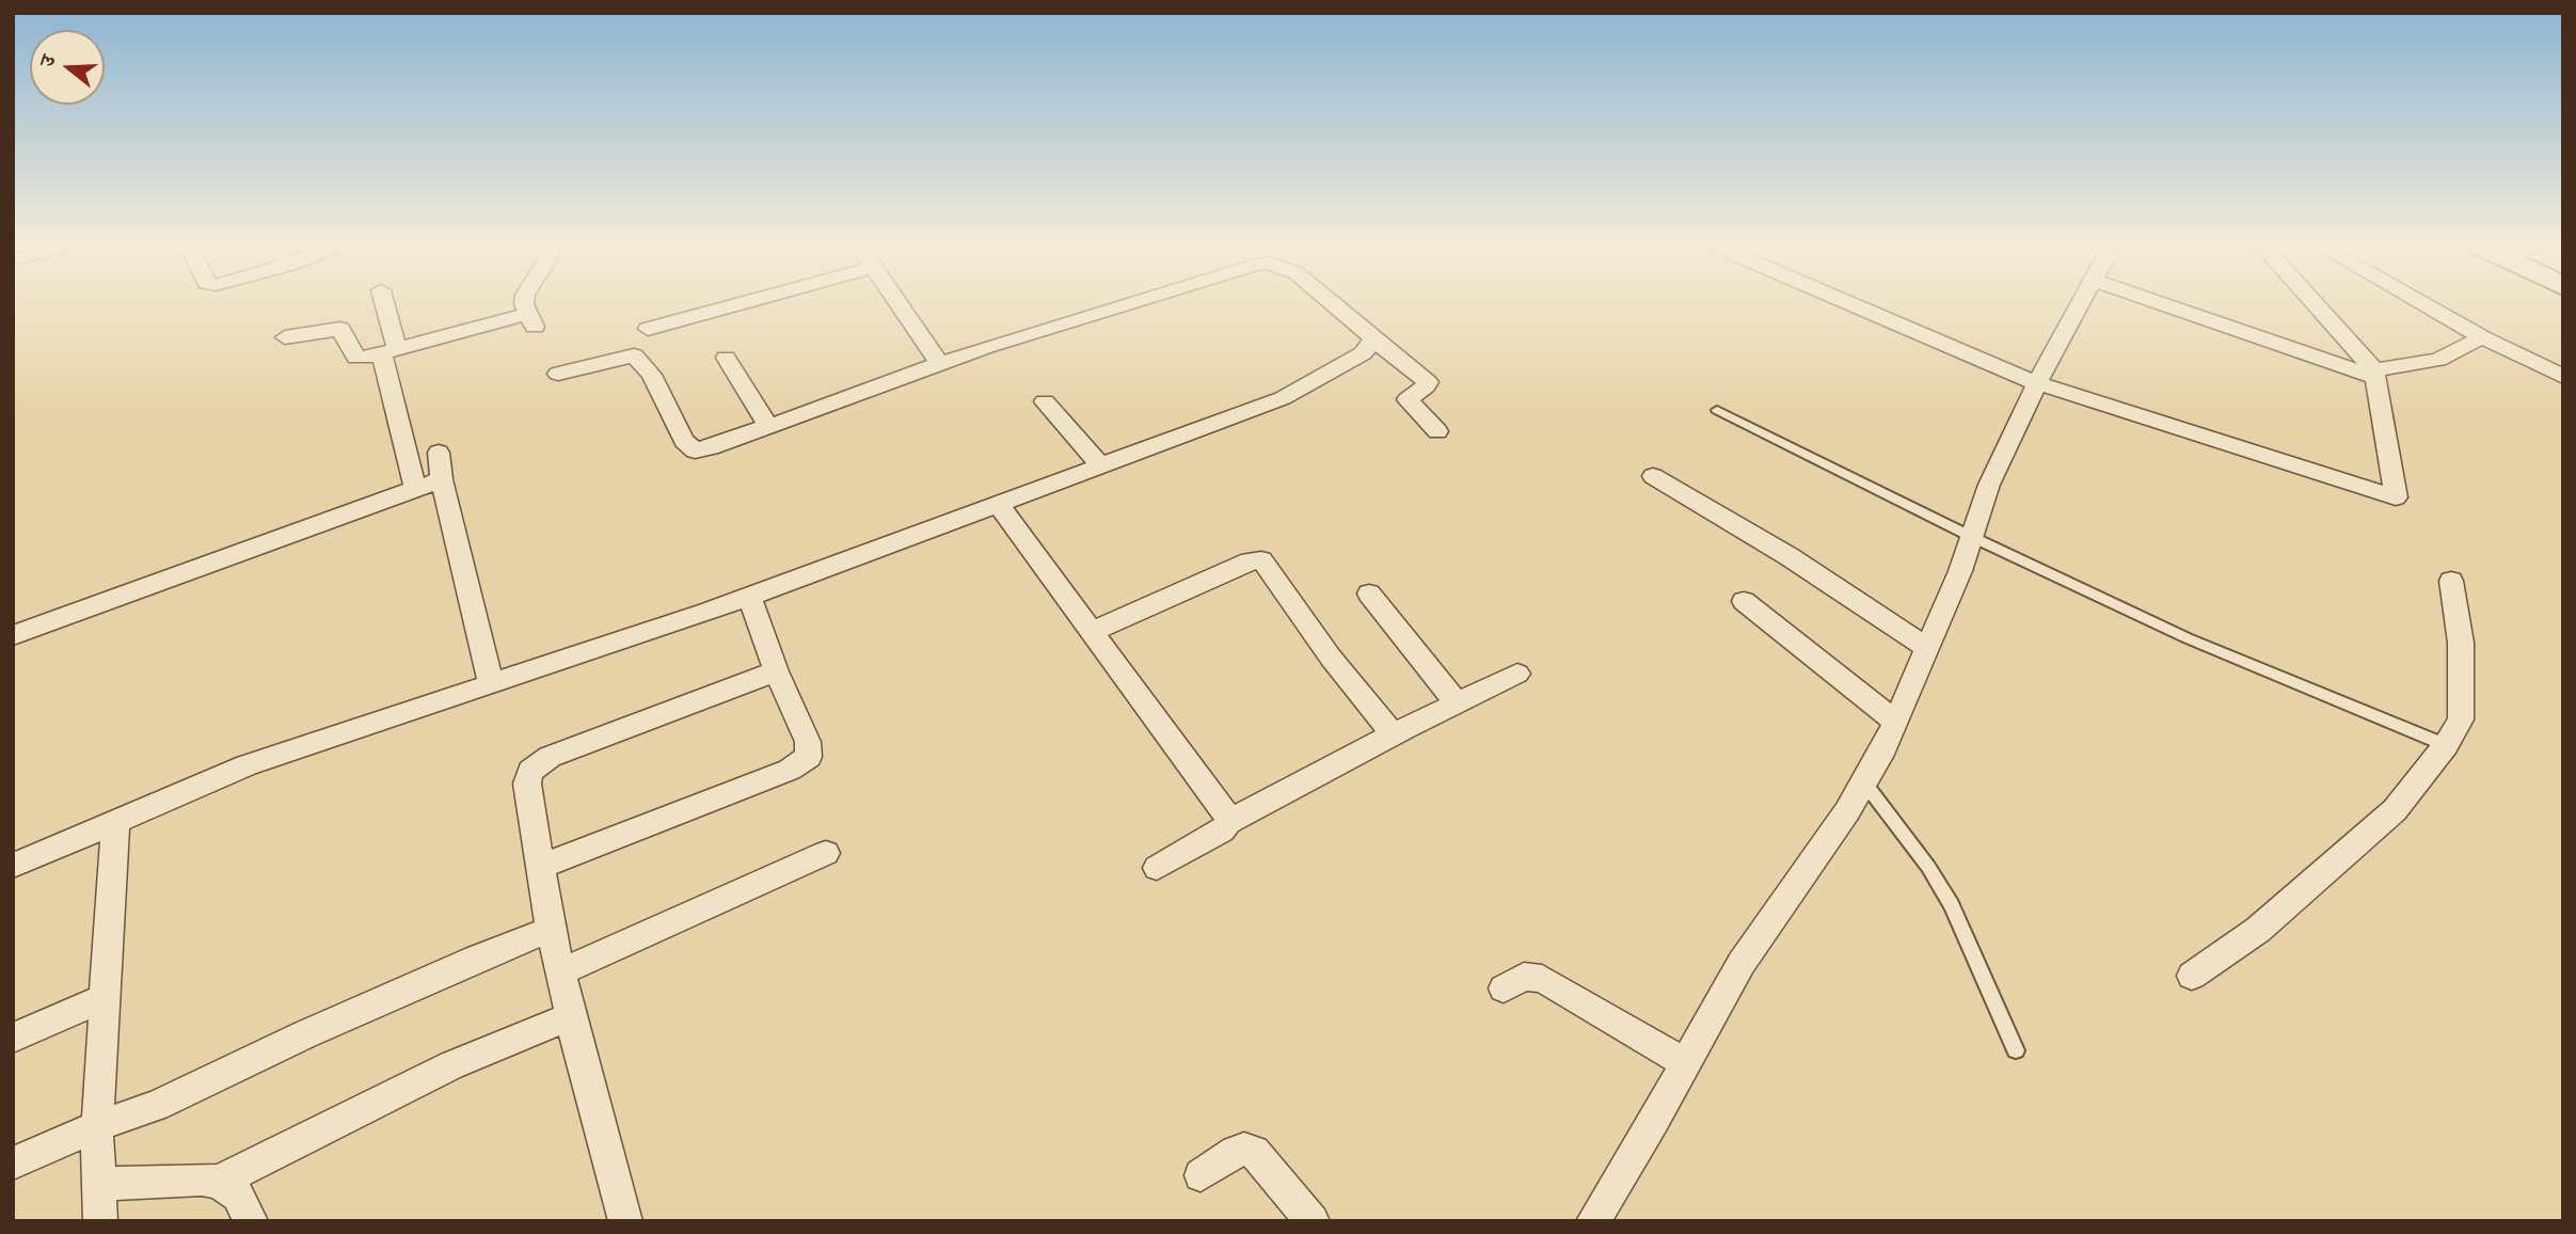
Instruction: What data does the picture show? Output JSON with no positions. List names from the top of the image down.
{
  "north": "left"
}
